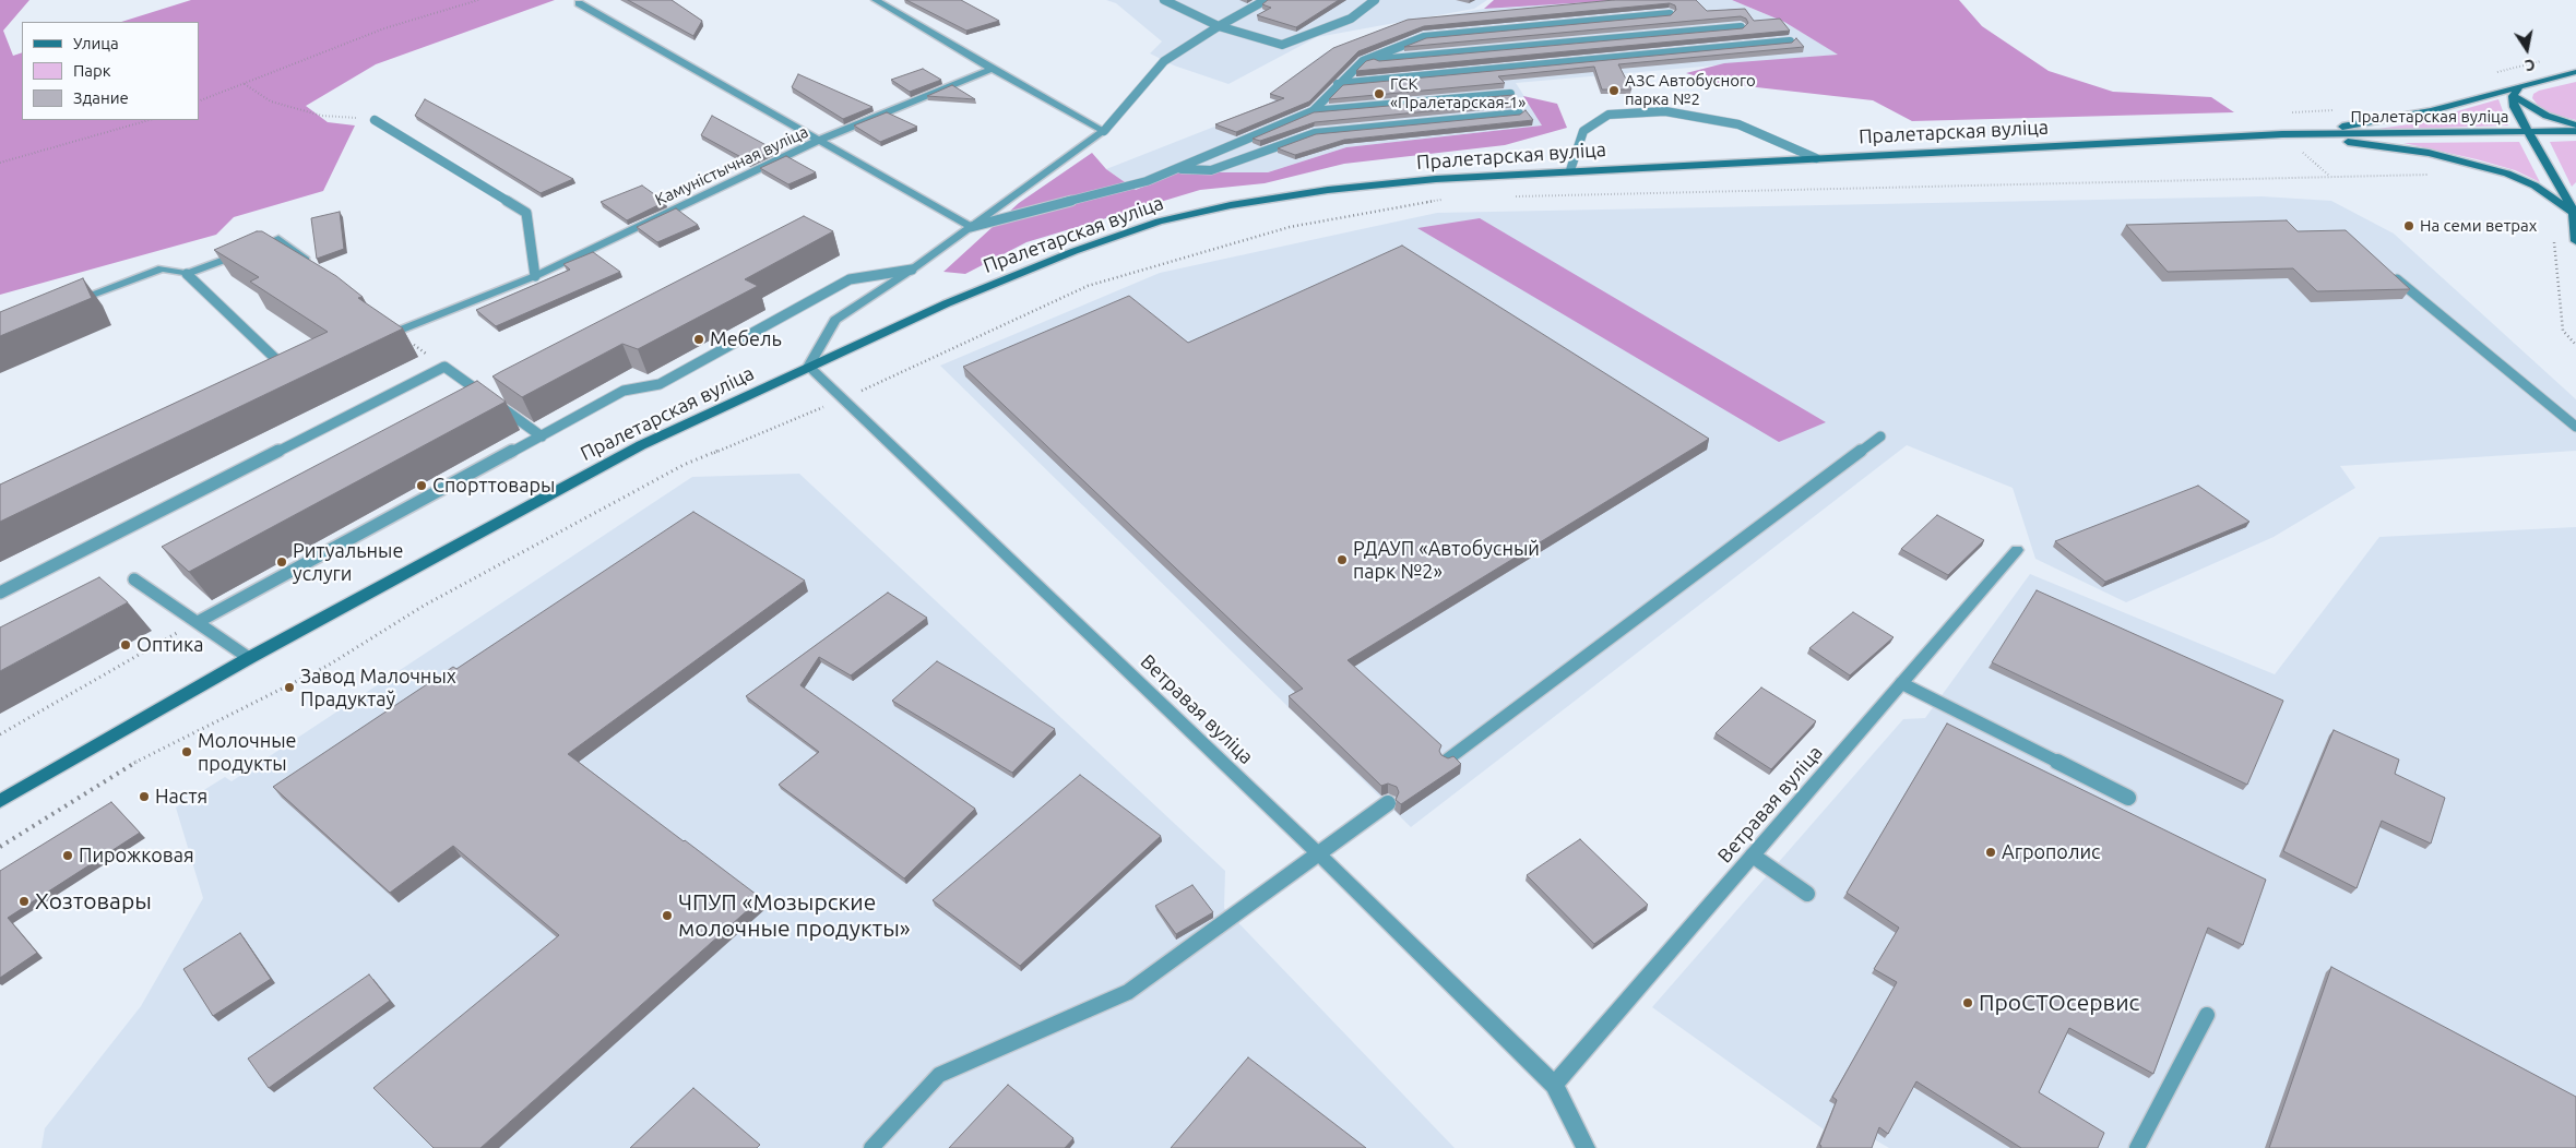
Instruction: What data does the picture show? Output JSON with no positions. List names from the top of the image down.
{
  "streets": {
    "main road": ["Пралетарская вуліца"],
    "street": ["Камуністычная вуліца", "Ветравая вуліца"]
  },
  "crossings": [
    ["Пралетарская вуліца", "Ветравая вуліца"]
  ],
  "places": [
    "АЗС Автобусного парка №2",
    "ГСК «Пралетарская-1»",
    "На семи ветрах",
    "Мебель",
    "Спорттовары",
    "РДАУП «Автобусный парк №2»",
    "Ритуальные услуги",
    "Оптика",
    "Завод Малочных Прадуктаў",
    "Молочные продукты",
    "Настя",
    "Агрополис",
    "Пирожковая",
    "Хозтовары",
    "ЧПУП «Мозырские молочные продукты»",
    "ПроСТОсервис"
  ],
  "legend": ["Улица", "Парк", "Здание"],
  "north": "bottom"
}
